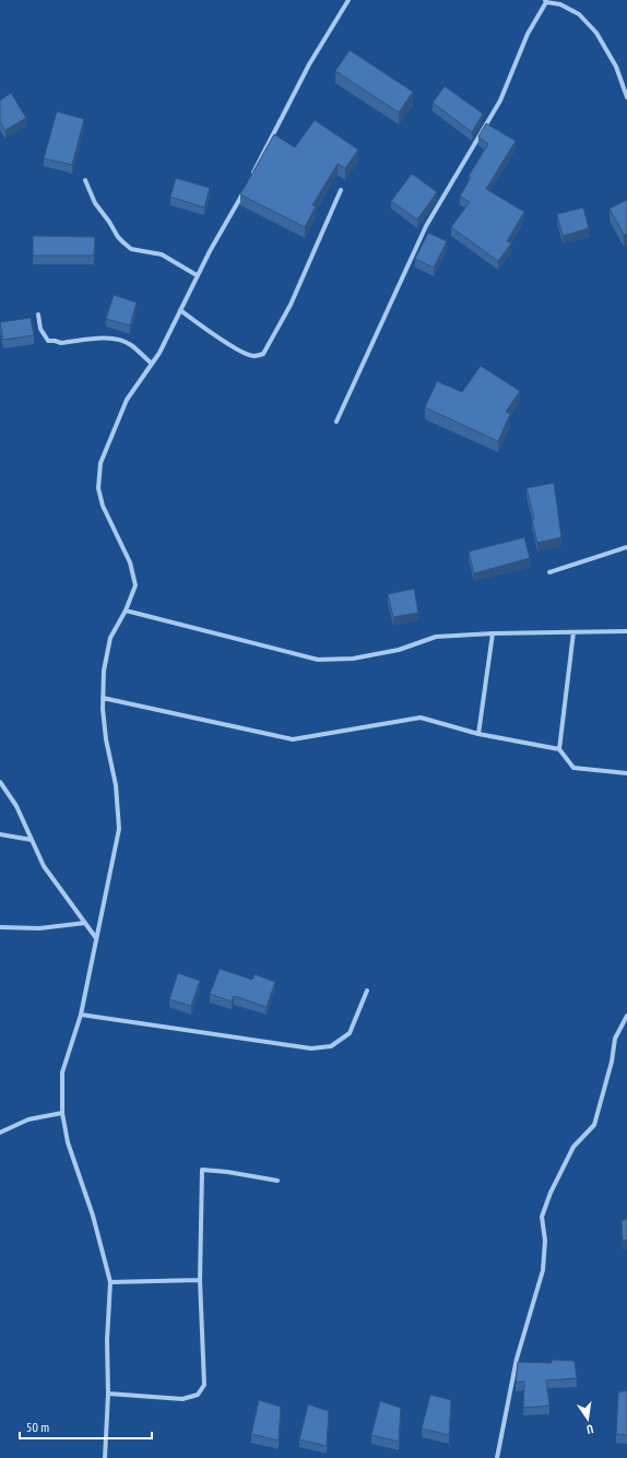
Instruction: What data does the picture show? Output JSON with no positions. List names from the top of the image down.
{
  "scale_bar": "50 m",
  "north": "bottom"
}
